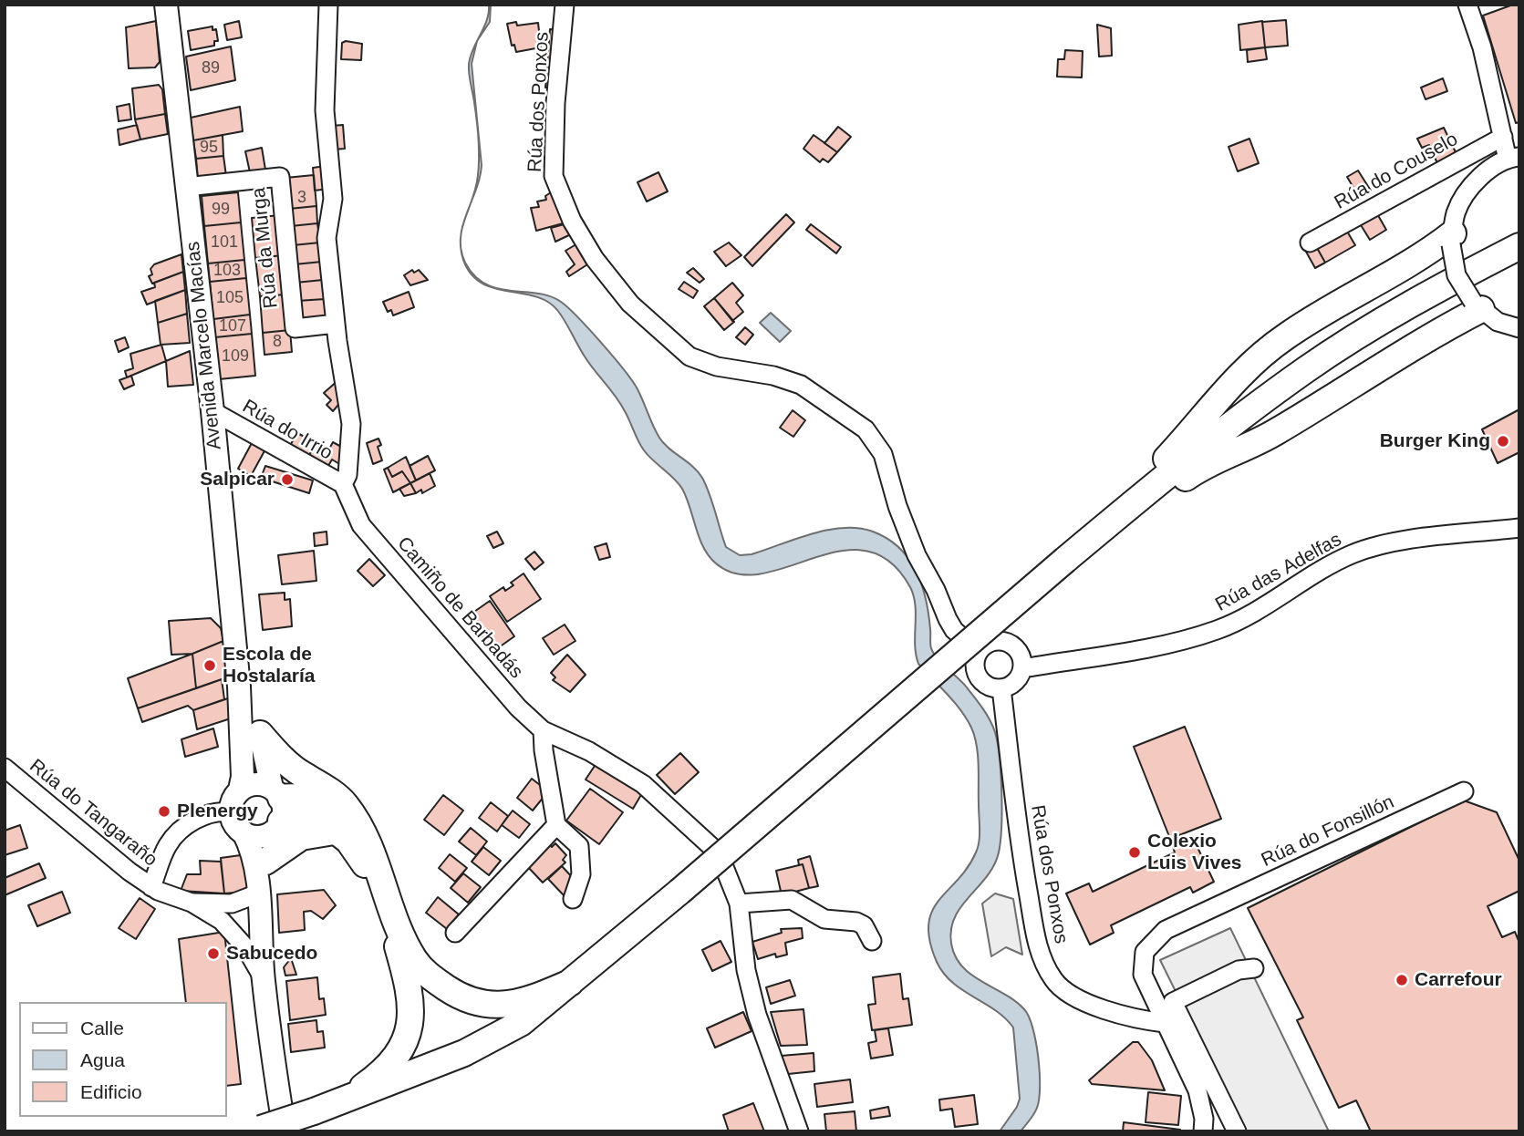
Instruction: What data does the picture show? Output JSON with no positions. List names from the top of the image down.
{
  "streets": {
    "main road": ["Avenida Marcelo Macías"],
    "street": [
      "Rúa dos Ponxos",
      "Rúa do Couselo",
      "Rúa da Murga",
      "Rúa do Irrio",
      "Rúa das Adelfas",
      "Camiño de Barbadás",
      "Rúa do Tangaraño",
      "Rúa do Fonsillón"
    ]
  },
  "crossings": [
    ["Rúa dos Ponxos", "Rúa das Adelfas"],
    ["Rúa dos Ponxos", "Rúa do Fonsillón"],
    ["Rúa da Murga", "Avenida Marcelo Macías"],
    ["Avenida Marcelo Macías", "Rúa do Irrio"],
    ["Avenida Marcelo Macías", "Rúa do Tangaraño"],
    ["Rúa do Irrio", "Camiño de Barbadás"]
  ],
  "places": [
    "Burger King",
    "Salpicar",
    "Escola de Hostalaría",
    "Plenergy",
    "Colexio Luis Vives",
    "Sabucedo",
    "Carrefour"
  ],
  "house_numbers": [
    "89",
    "95",
    "3",
    "99",
    "101",
    "103",
    "105",
    "107",
    "8",
    "109"
  ],
  "legend": ["Calle", "Agua", "Edificio"]
}
